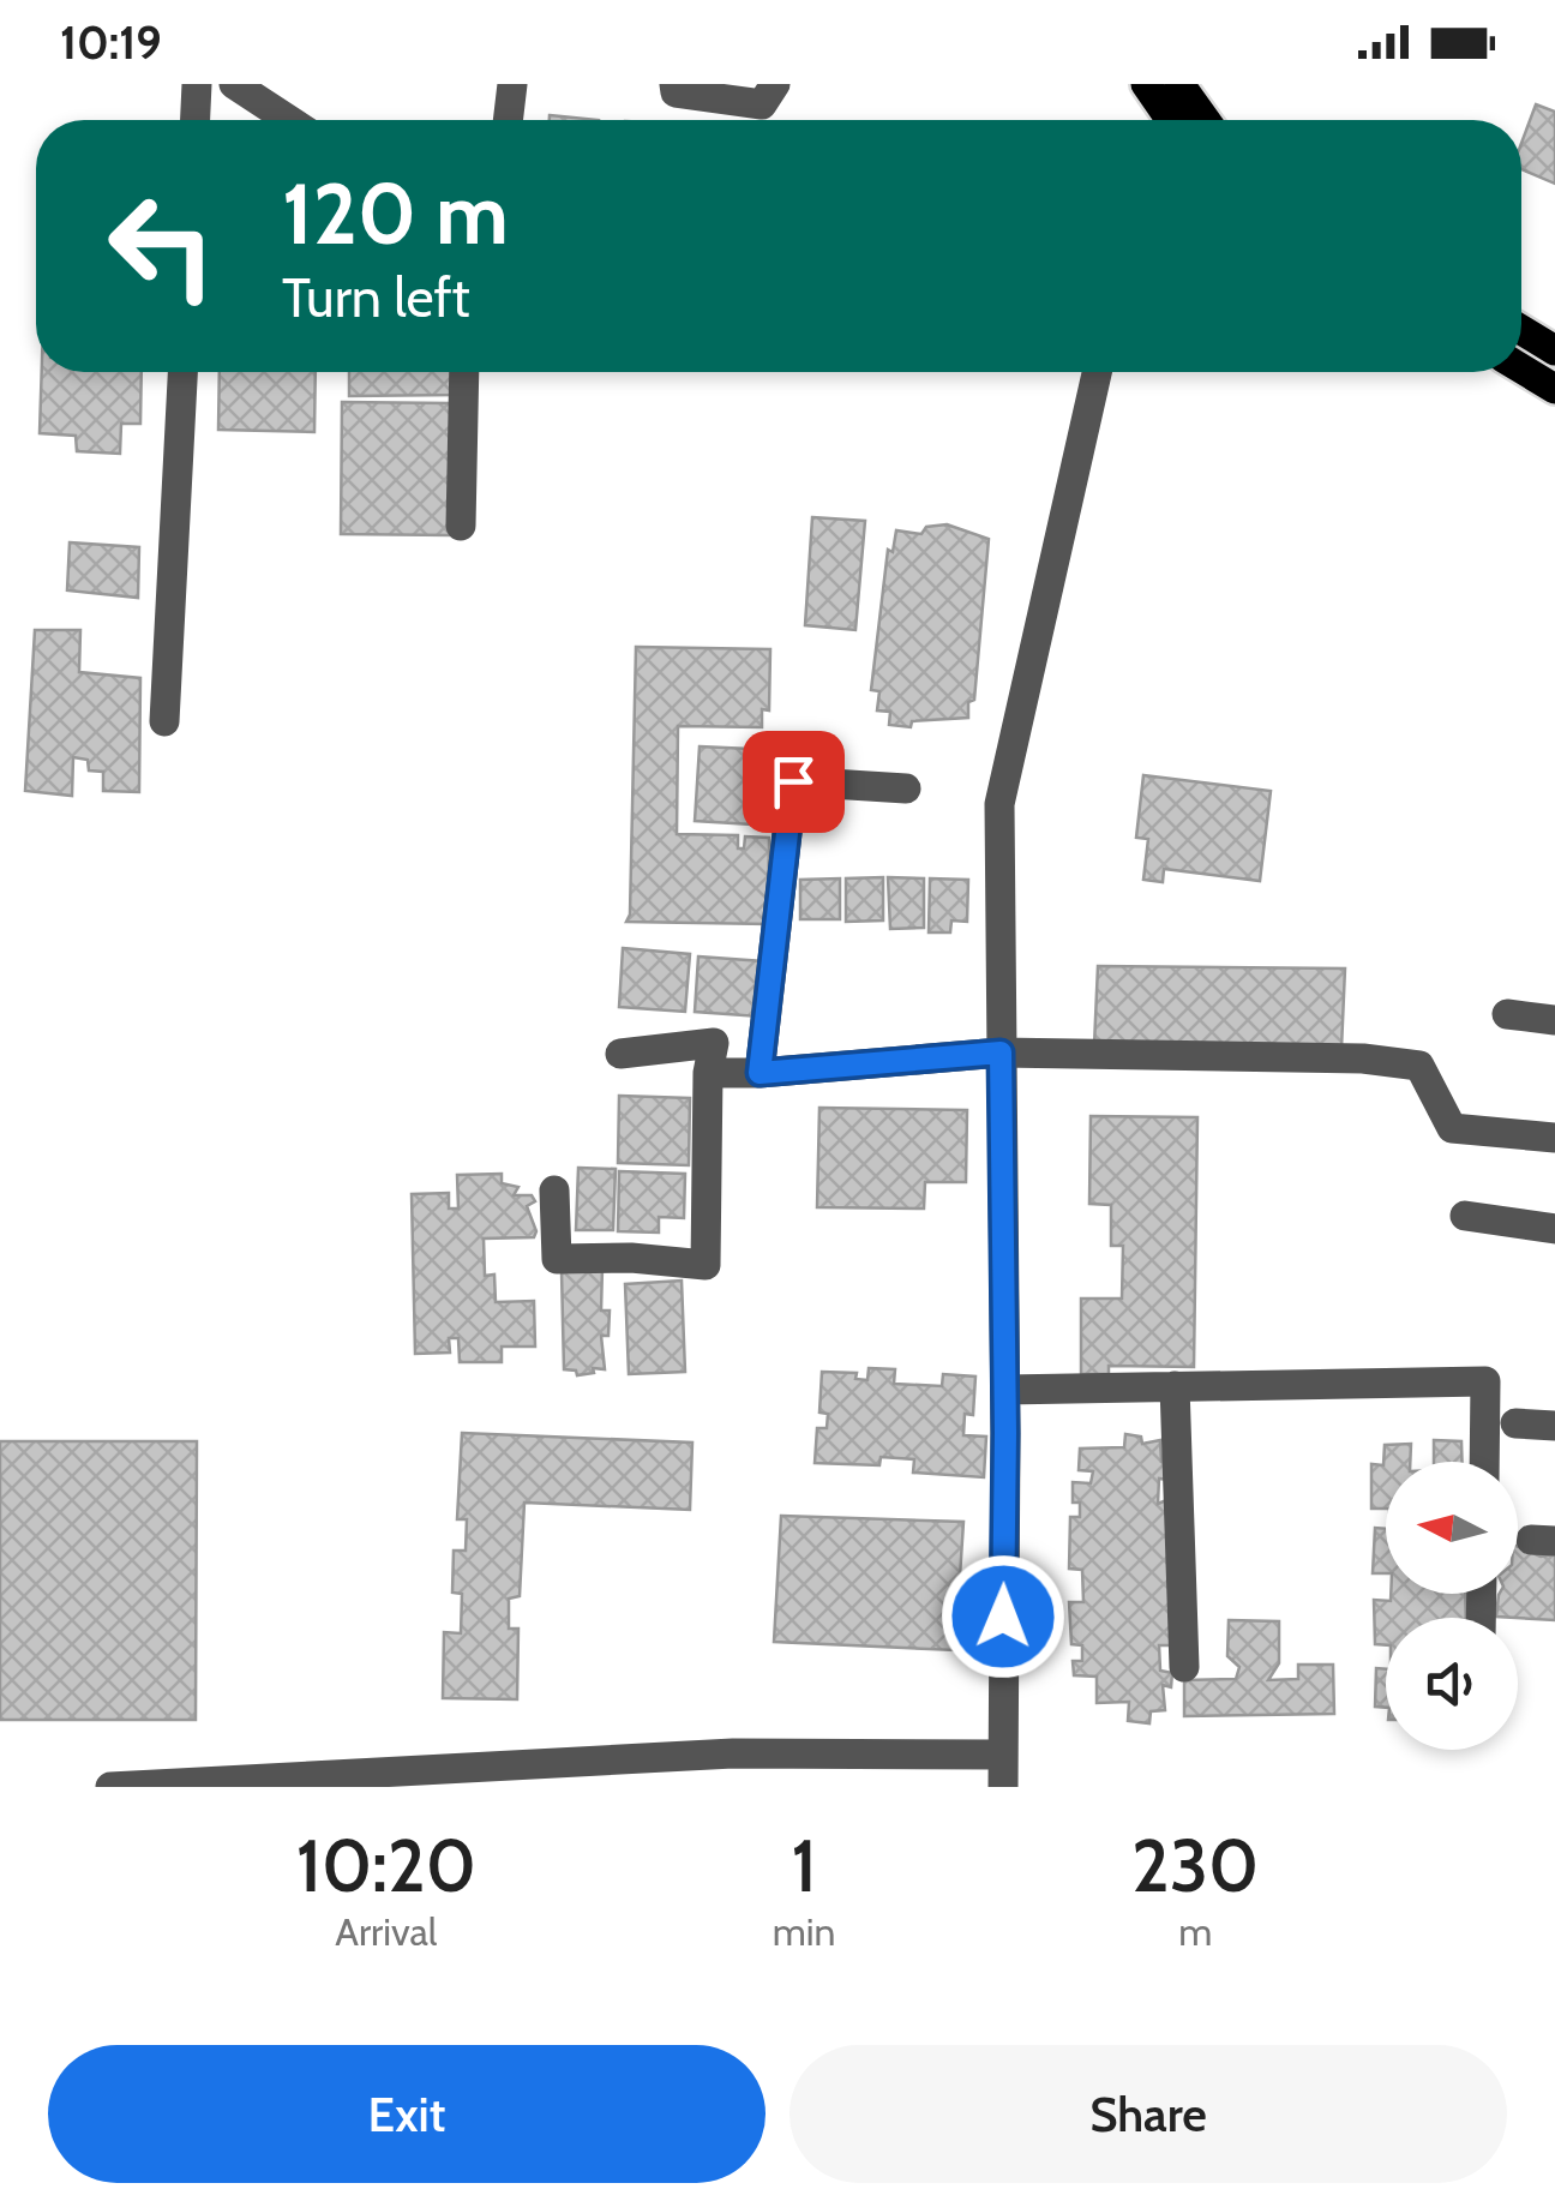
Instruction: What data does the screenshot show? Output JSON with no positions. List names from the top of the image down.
{
  "north": "left",
  "page": {
    "status": "10:19",
    "turn": ["120 m", "Turn left"],
    "eta": [
      "10:20",
      "Arrival",
      "1",
      "min",
      "230",
      "m"
    ],
    "buttons": ["Exit", "Share"]
  }
}
